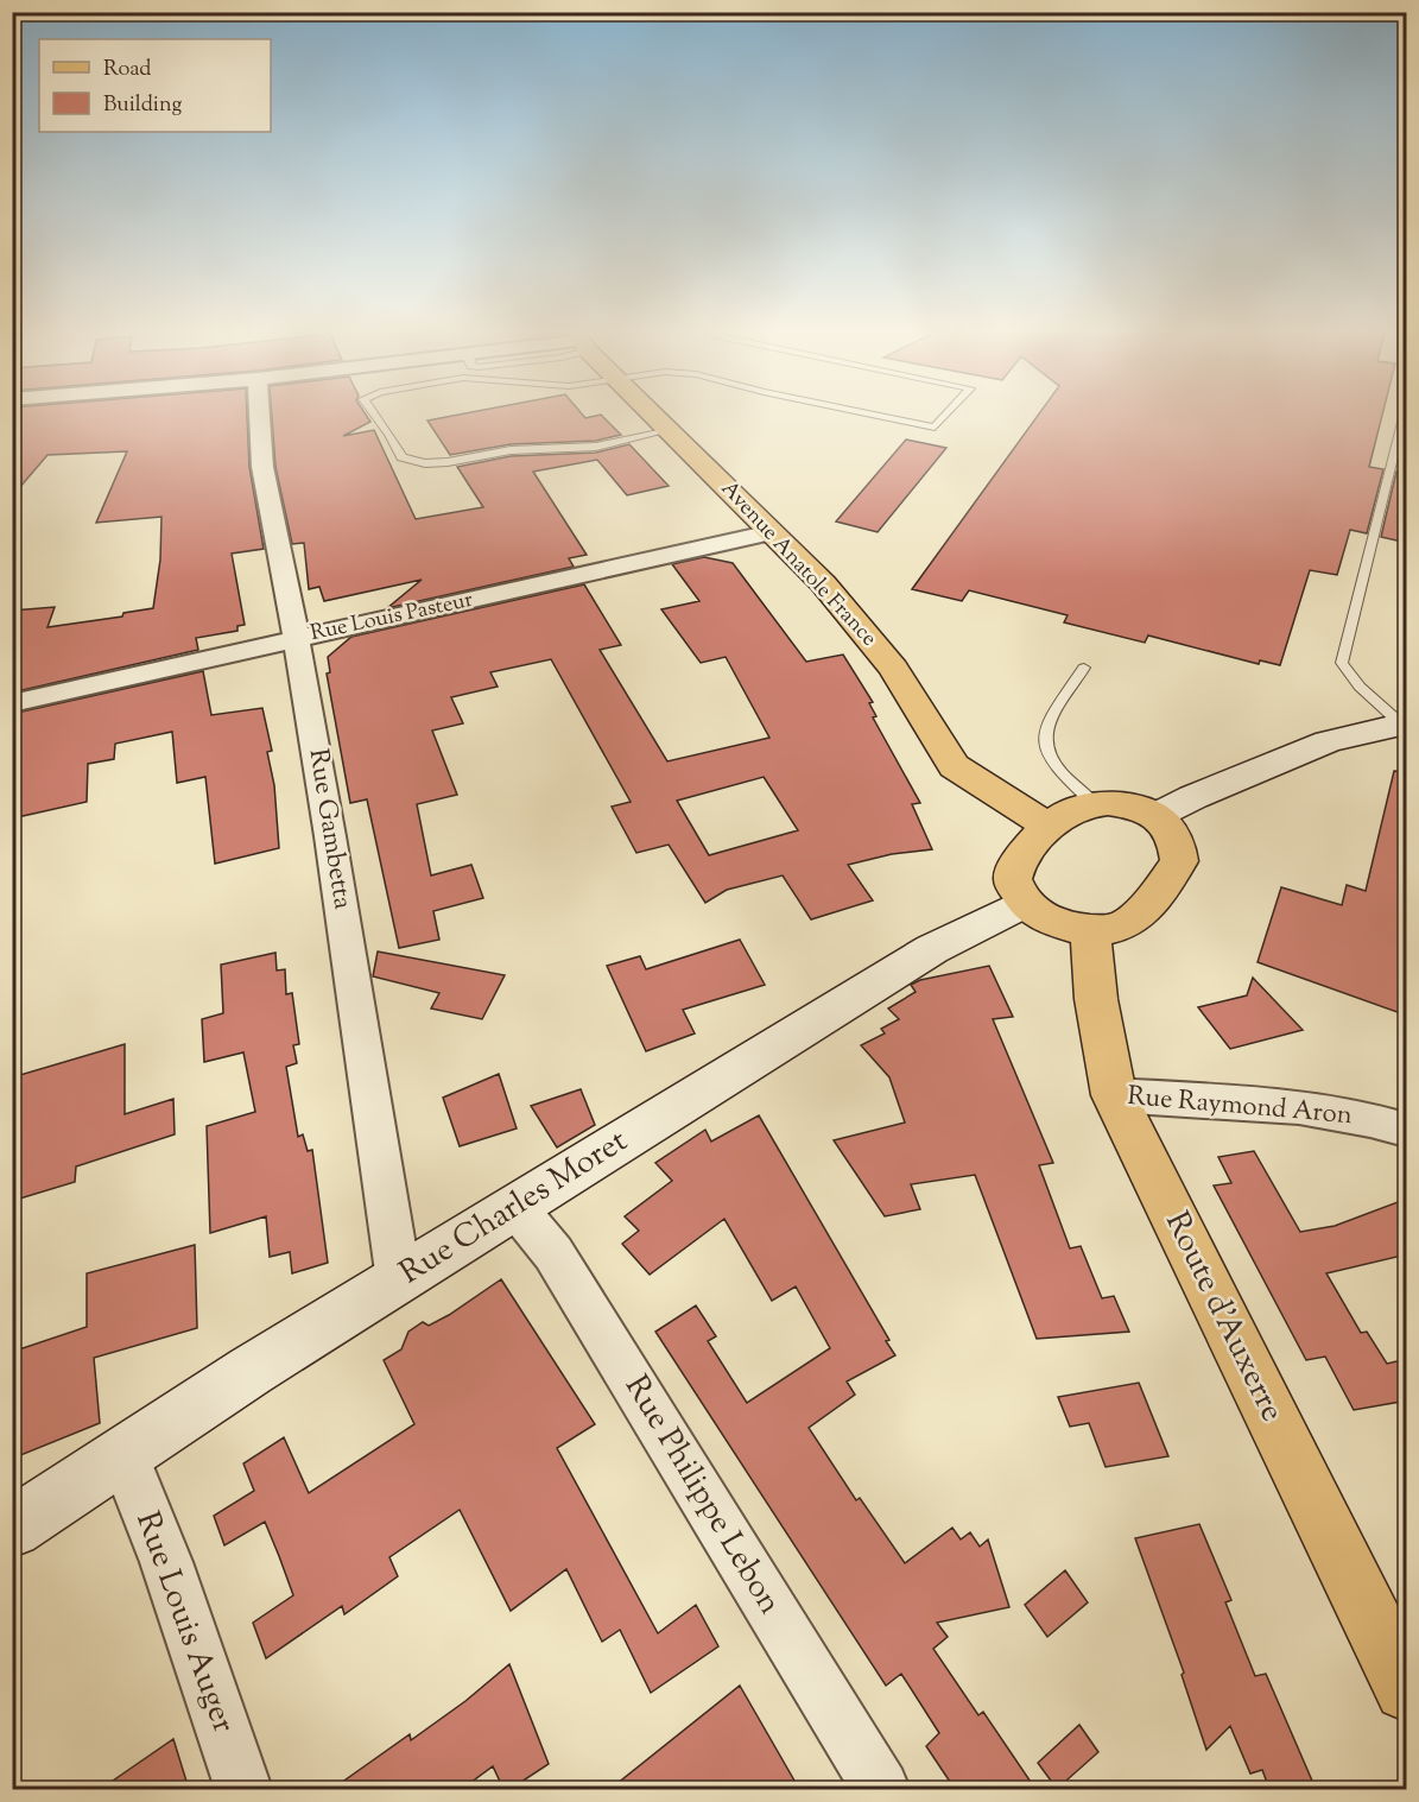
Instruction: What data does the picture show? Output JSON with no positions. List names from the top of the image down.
{
  "streets": {
    "main road": ["Avenue Anatole France", "Route d'Auxerre"],
    "street": [
      "Rue Louis Pasteur",
      "Rue Gambetta",
      "Rue Raymond Aron",
      "Rue Charles Moret",
      "Rue Philippe Lebon",
      "Rue Louis Auger"
    ]
  },
  "crossings": [
    ["Avenue Anatole France", "Rue Louis Pasteur"],
    ["Avenue Anatole France", "Rue Charles Moret"],
    ["Avenue Anatole France", "Route d'Auxerre"],
    ["Rue Louis Pasteur", "Rue Gambetta"],
    ["Rue Gambetta", "Rue Charles Moret"],
    ["Rue Raymond Aron", "Route d'Auxerre"],
    ["Rue Charles Moret", "Route d'Auxerre"],
    ["Rue Charles Moret", "Rue Philippe Lebon"],
    ["Rue Charles Moret", "Rue Louis Auger"]
  ],
  "legend": ["Road", "Building"]
}
